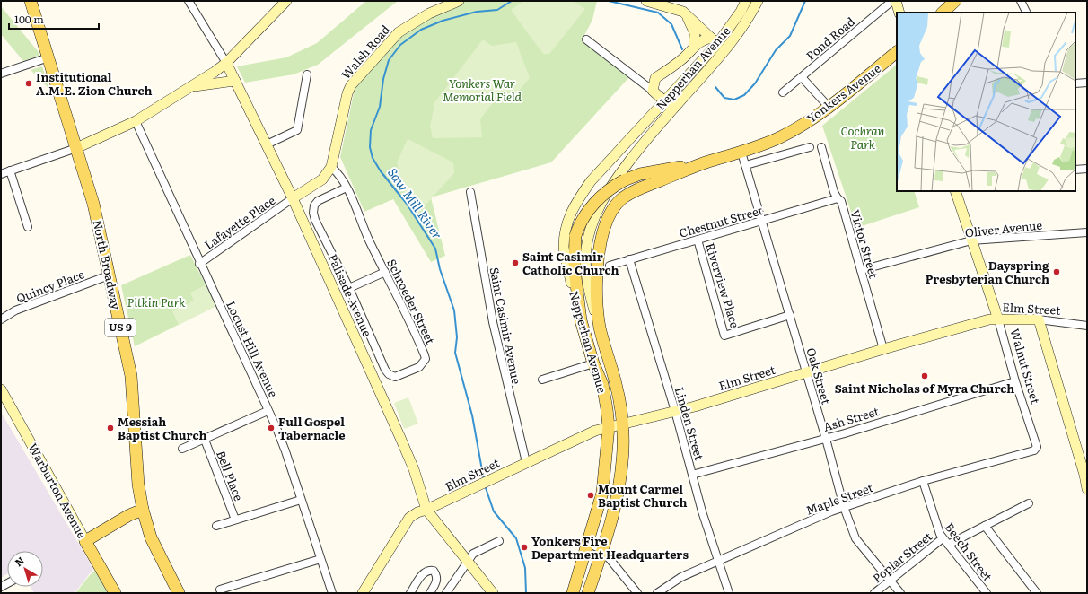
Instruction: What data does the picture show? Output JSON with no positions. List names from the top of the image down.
{
  "streets": {
    "main road": [
      "Nepperhan Avenue",
      "Yonkers Avenue",
      "North Broadway",
      "US 9",
      "Warburton Avenue"
    ],
    "street": [
      "Pond Road",
      "Walsh Road",
      "Chestnut Street",
      "Lafayette Place",
      "Oliver Avenue",
      "Victor Street",
      "Riverview Place",
      "Quincy Place",
      "Palisade Avenue",
      "Schroeder Street",
      "Elm Street",
      "Saint Casimir Avenue",
      "Locust Hill Avenue",
      "Walnut Street",
      "Oak Street",
      "Ash Street",
      "Linden Street",
      "Bell Place",
      "Maple Street",
      "Beech Street",
      "Poplar Street"
    ]
  },
  "crossings": [
    ["Walsh Road", "Lafayette Place"],
    ["Walsh Road", "Palisade Avenue"],
    ["Walsh Road", "Schroeder Street"],
    ["Nepperhan Avenue", "Yonkers Avenue"],
    ["Nepperhan Avenue", "Elm Street"],
    ["Yonkers Avenue", "Oak Street"],
    ["Chestnut Street", "Victor Street"],
    ["Chestnut Street", "Riverview Place"],
    ["Chestnut Street", "Oak Street"],
    ["Chestnut Street", "Linden Street"],
    ["Lafayette Place", "Palisade Avenue"],
    ["Lafayette Place", "Locust Hill Avenue"],
    ["Oliver Avenue", "Victor Street"],
    ["Oliver Avenue", "Walnut Street"],
    ["Victor Street", "Elm Street"],
    ["North Broadway", "Quincy Place"],
    ["Riverview Place", "Oak Street"],
    ["Palisade Avenue", "Elm Street"],
    ["Elm Street", "Saint Casimir Avenue"],
    ["Elm Street", "Walnut Street"],
    ["Elm Street", "Oak Street"],
    ["Elm Street", "Linden Street"],
    ["Walnut Street", "Ash Street"],
    ["Walnut Street", "Maple Street"],
    ["Oak Street", "Ash Street"],
    ["Oak Street", "Maple Street"],
    ["Oak Street", "Poplar Street"],
    ["Ash Street", "Linden Street"],
    ["Linden Street", "Maple Street"],
    ["Maple Street", "Beech Street"],
    ["Beech Street", "Poplar Street"]
  ],
  "water": ["Saw Mill River"],
  "parks": ["Yonkers War Memorial Field", "Cochran Park", "Pitkin Park"],
  "places": [
    "Institutional A.M.E. Zion Church",
    "Saint Casimir Catholic Church",
    "Dayspring Presbyterian Church",
    "Saint Nicholas of Myra Church",
    "Messiah Baptist Church",
    "Full Gospel Tabernacle",
    "Mount Carmel Baptist Church",
    "Yonkers Fire Department Headquarters"
  ],
  "scale_bar": "100 m",
  "north": "top left"
}
